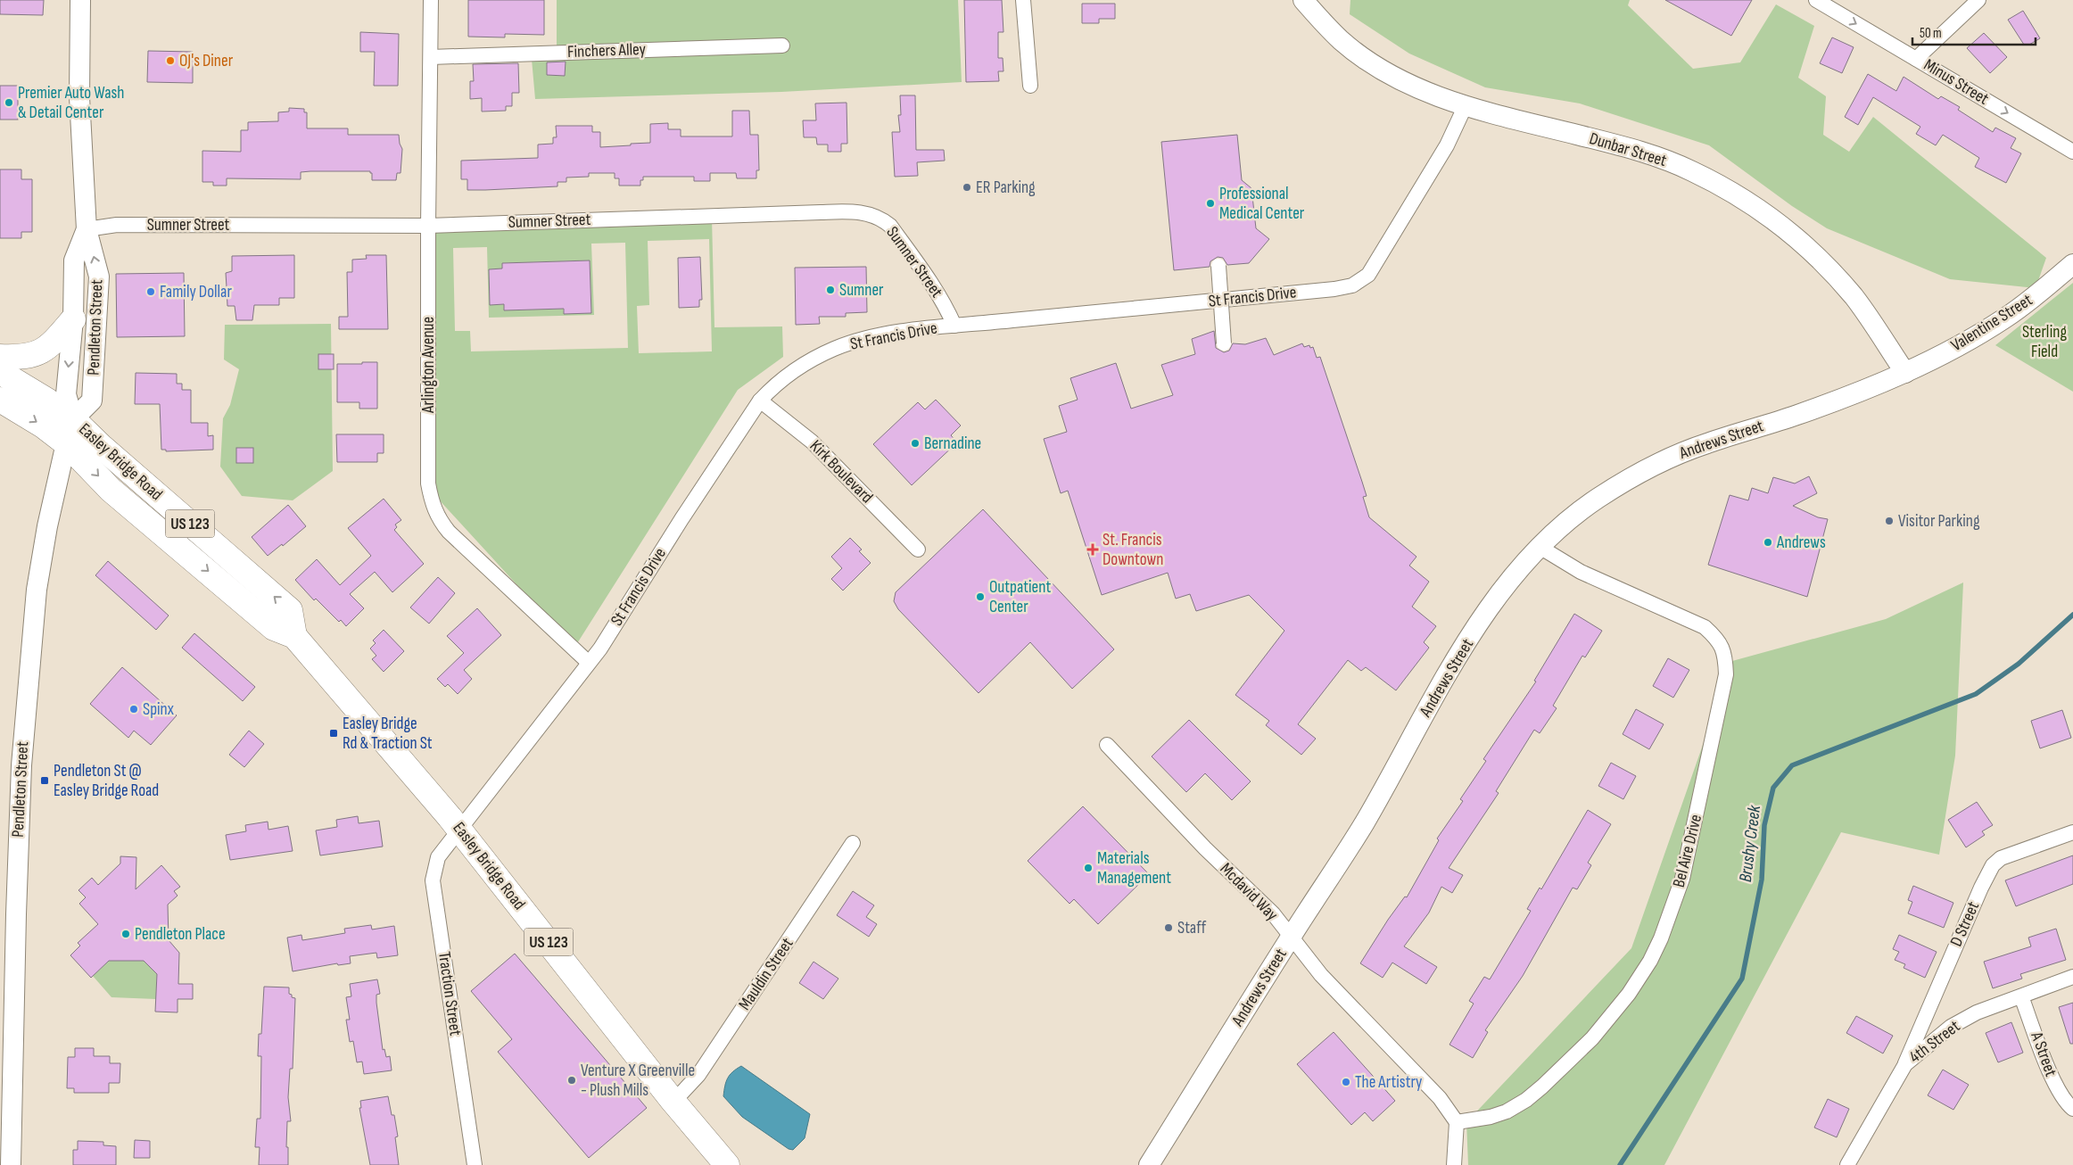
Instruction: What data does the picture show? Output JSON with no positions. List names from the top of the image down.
{
  "streets": {
    "highway": ["Easley Bridge Road", "US 123"],
    "street": [
      "Finchers Alley",
      "Minus Street",
      "Dunbar Street",
      "Sumner Street",
      "St Francis Drive",
      "Valentine Street",
      "Pendleton Street",
      "Arlington Avenue",
      "Andrews Street",
      "Kirk Boulevard",
      "Bel Aire Drive",
      "Mcdavid Way",
      "D Street",
      "Mauldin Street",
      "Traction Street",
      "4th Street",
      "A Street"
    ]
  },
  "crossings": [
    ["Finchers Alley", "Arlington Avenue"],
    ["Dunbar Street", "St Francis Drive"],
    ["Dunbar Street", "Valentine Street"],
    ["Dunbar Street", "Andrews Street"],
    ["Sumner Street", "St Francis Drive"],
    ["Sumner Street", "Pendleton Street"],
    ["Sumner Street", "Arlington Avenue"],
    ["St Francis Drive", "Arlington Avenue"],
    ["St Francis Drive", "Easley Bridge Road"],
    ["St Francis Drive", "Kirk Boulevard"],
    ["St Francis Drive", "Traction Street"],
    ["Valentine Street", "Andrews Street"],
    ["Pendleton Street", "Easley Bridge Road"],
    ["Pendleton Street", "US 123"],
    ["Andrews Street", "Bel Aire Drive"],
    ["Andrews Street", "Mcdavid Way"],
    ["Easley Bridge Road", "US 123"],
    ["Easley Bridge Road", "Mauldin Street"],
    ["Easley Bridge Road", "Traction Street"],
    ["Bel Aire Drive", "Mcdavid Way"],
    ["D Street", "4th Street"],
    ["4th Street", "A Street"]
  ],
  "one_way": ["Minus Street"],
  "water": ["Brushy Creek"],
  "parks": ["Sterling Field"],
  "places": {
    "other": [
      "OJ's Diner",
      "Premier Auto Wash & Detail Center",
      "ER Parking",
      "Professional Medical Center",
      "Sumner",
      "Family Dollar",
      "Bernadine",
      "Visitor Parking",
      "Andrews",
      "Outpatient Center",
      "Spinx",
      "Materials Management",
      "Staff",
      "Pendleton Place",
      "Venture X Greenville - Plush Mills",
      "The Artistry"
    ],
    "health": ["St. Francis Downtown"],
    "transit": ["Easley Bridge Rd & Traction St", "Pendleton St @ Easley Bridge Road"]
  },
  "scale_bar": "50 m"
}
